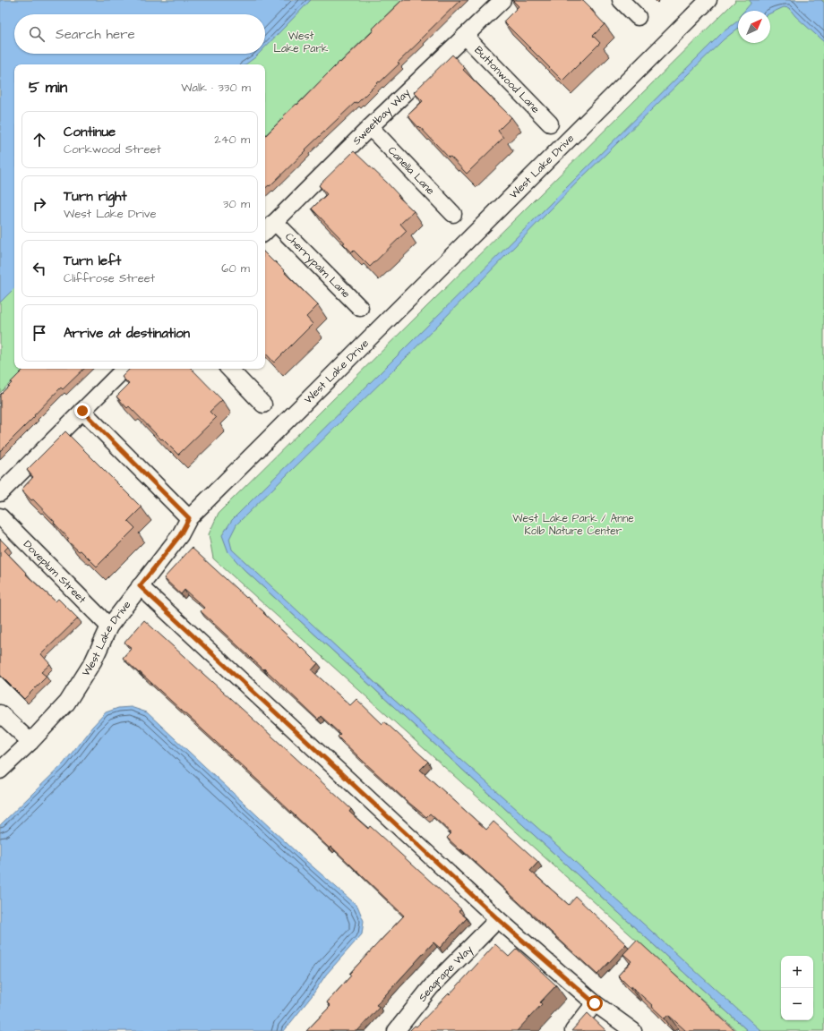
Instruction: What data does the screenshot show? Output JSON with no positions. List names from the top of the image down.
{
  "streets": {
    "street": [
      "Buttonwood Lane",
      "Sweetbay Way",
      "West Lake Drive",
      "Canella Lane",
      "Cherrypalm Lane",
      "Doveplum Street",
      "Seagrape Way"
    ]
  },
  "crossings": [
    ["Buttonwood Lane", "Sweetbay Way"],
    ["Sweetbay Way", "Canella Lane"],
    ["Sweetbay Way", "Cherrypalm Lane"],
    ["West Lake Drive", "Doveplum Street"]
  ],
  "parks": ["West Lake Park", "West Lake Park / Anne Kolb Nature Center"],
  "north": "top right",
  "page": {
    "search": "Search here",
    "heading": ["5 min", "Walk · 330 m"],
    "list": [
      ["Continue", "Corkwood Street", "240 m"],
      ["Turn right", "West Lake Drive", "30 m"],
      ["Turn left", "Cliffrose Street", "60 m"],
      "Arrive at destination"
    ],
    "map_buttons": ["+", "−"]
  }
}
